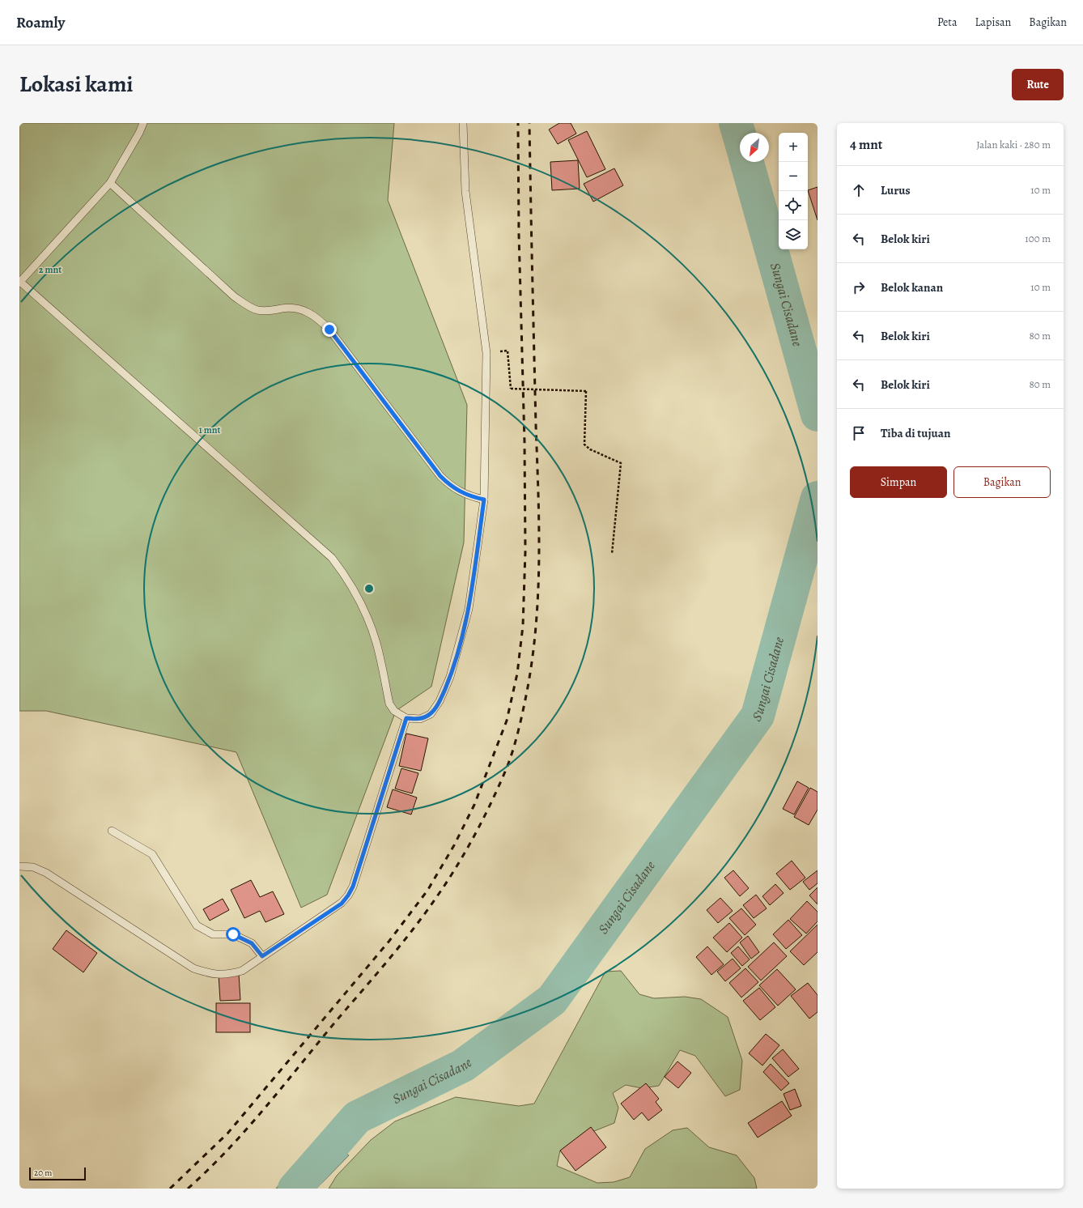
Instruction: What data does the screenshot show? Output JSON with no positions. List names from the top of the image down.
{
  "water": ["Sungai Cisadane"],
  "scale_bar": "20 m",
  "north": "bottom left",
  "page": {
    "header": "Roamly",
    "nav": ["Peta", "Lapisan", "Bagikan"],
    "title": "Lokasi kami",
    "buttons": [
      "Rute",
      ["Simpan", "Bagikan"]
    ],
    "heading": ["4 mnt", "Jalan kaki · 280 m"],
    "map_buttons": ["+", "−"],
    "list": [
      ["Lurus", "10 m"],
      ["Belok kiri", "100 m"],
      ["Belok kanan", "10 m"],
      ["Belok kiri", "80 m"],
      ["Belok kiri", "80 m"],
      "Tiba di tujuan"
    ],
    "scale": "20 m"
  },
  "rings": ["2 mnt", "1 mnt"]
}
